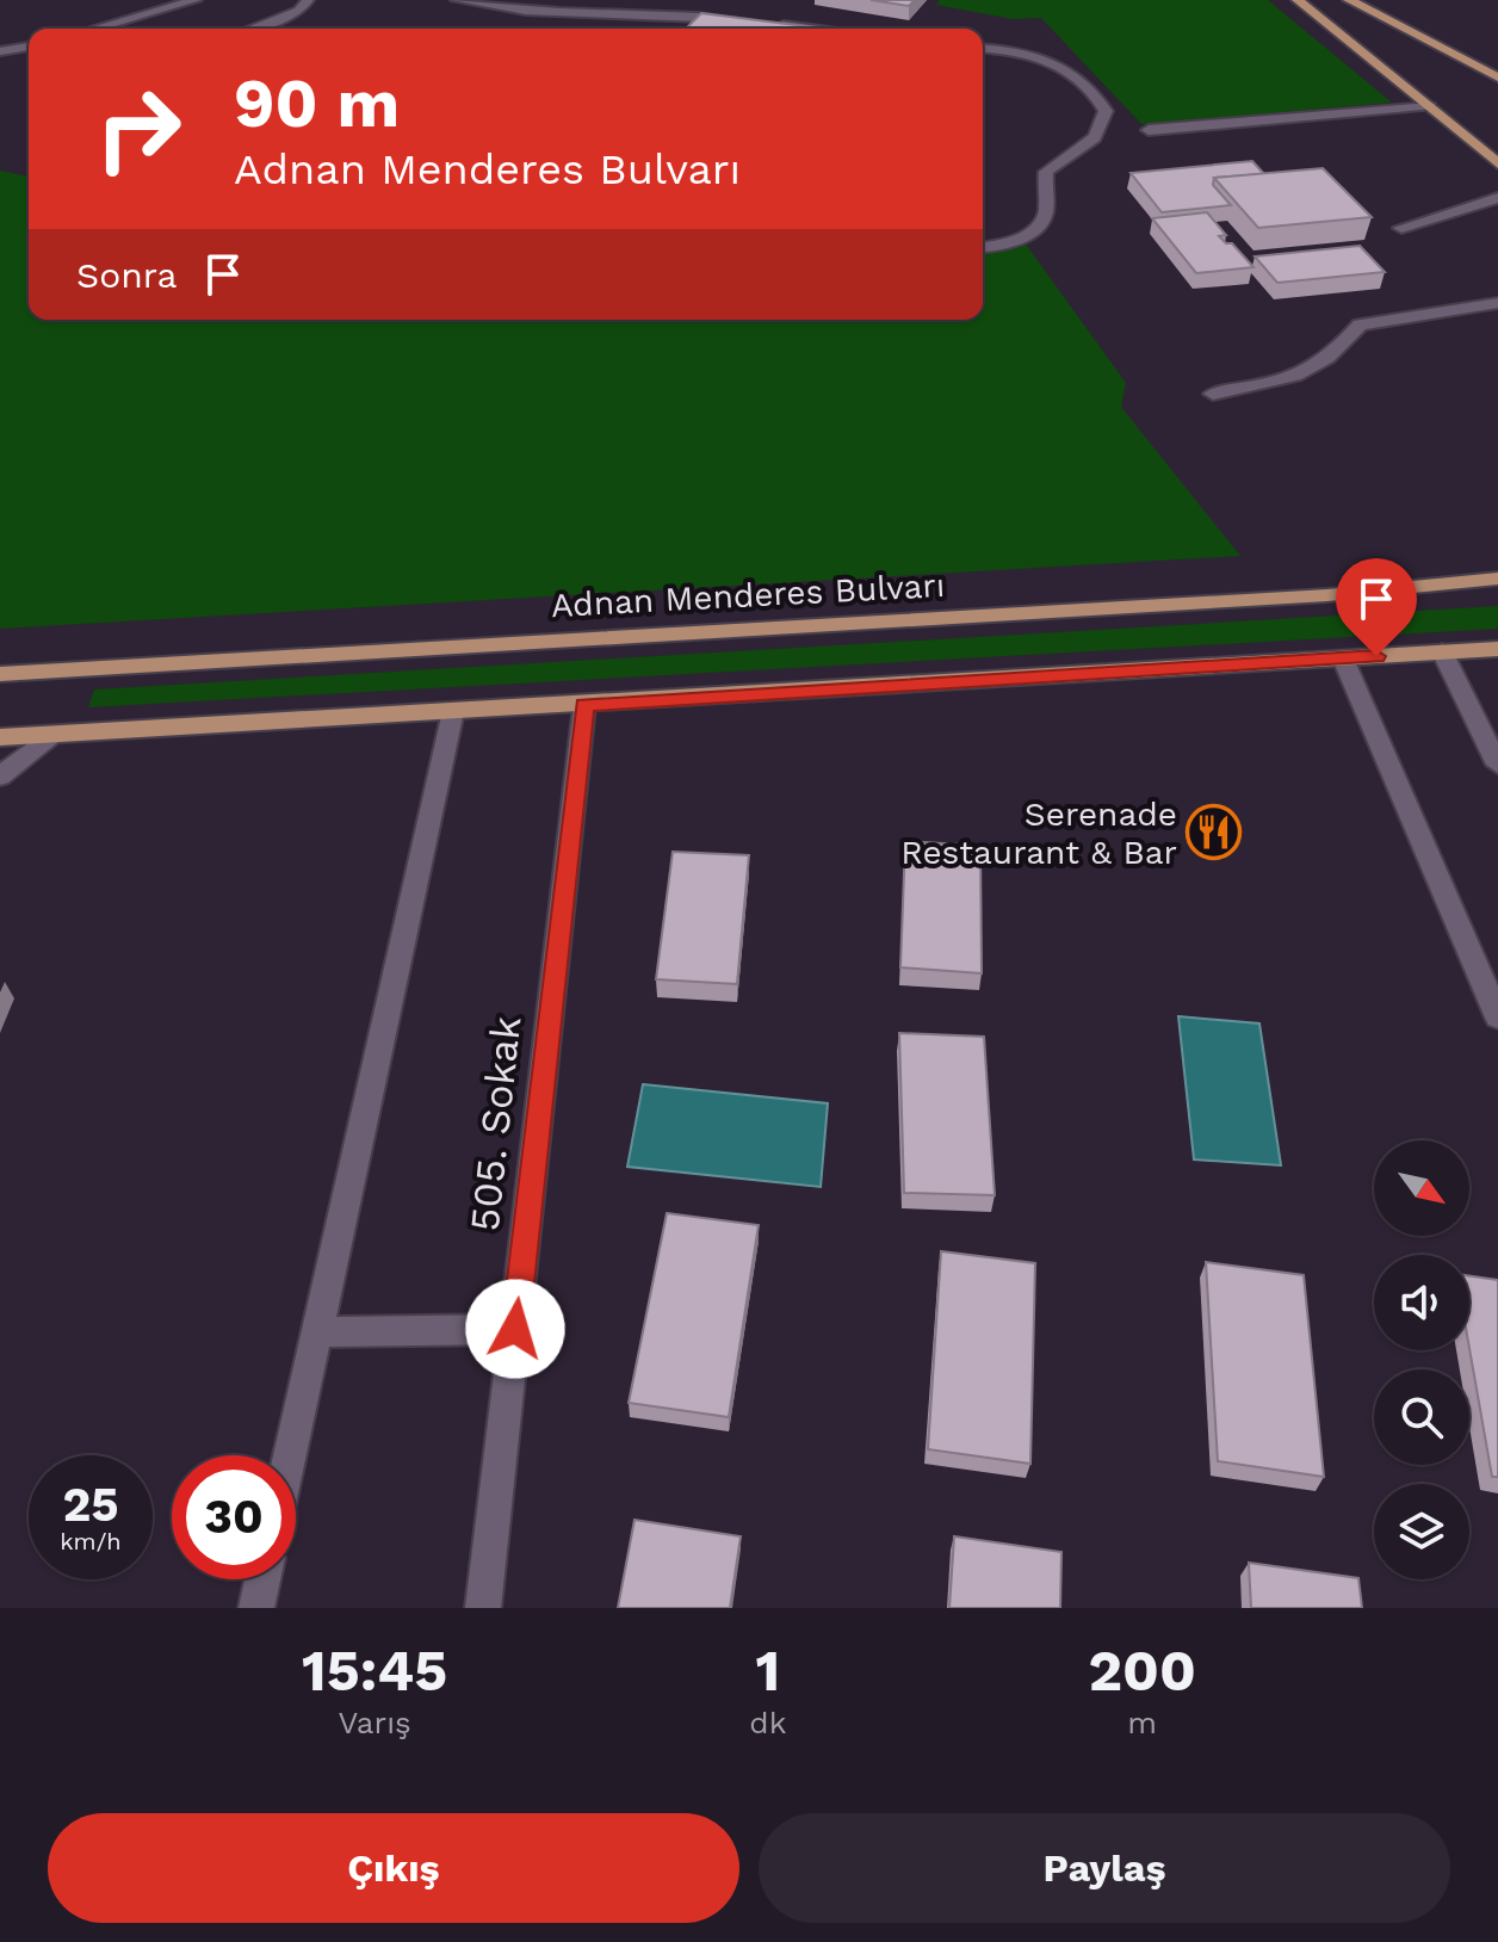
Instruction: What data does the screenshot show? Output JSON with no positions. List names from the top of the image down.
{
  "streets": {
    "main road": ["Adnan Menderes Bulvarı"],
    "street": ["505. Sokak"]
  },
  "places": {
    "restaurant": ["Serenade Restaurant & Bar"]
  },
  "north": "bottom right",
  "page": {
    "turn": ["90 m", "Adnan Menderes Bulvarı"],
    "then": "Sonra",
    "speed": "25 km/h",
    "limit": "30",
    "eta": [
      "15:45",
      "Varış",
      "1",
      "dk",
      "200",
      "m"
    ],
    "buttons": ["Çıkış", "Paylaş"]
  }
}
